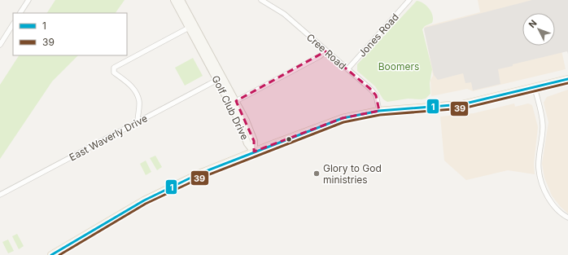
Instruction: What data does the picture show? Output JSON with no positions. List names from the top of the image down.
{
  "streets": {
    "street": [
      "Jones Road",
      "Cree Road",
      "Golf Club Drive",
      "East Waverly Drive"
    ]
  },
  "crossings": [
    ["Jones Road", "Cree Road"],
    ["Golf Club Drive", "East Waverly Drive"]
  ],
  "parks": ["Boomers"],
  "places": ["Glory to God ministries"],
  "lines": ["transit line 1", "transit line 39"],
  "legend": ["1", "39"],
  "north": "top left"
}
